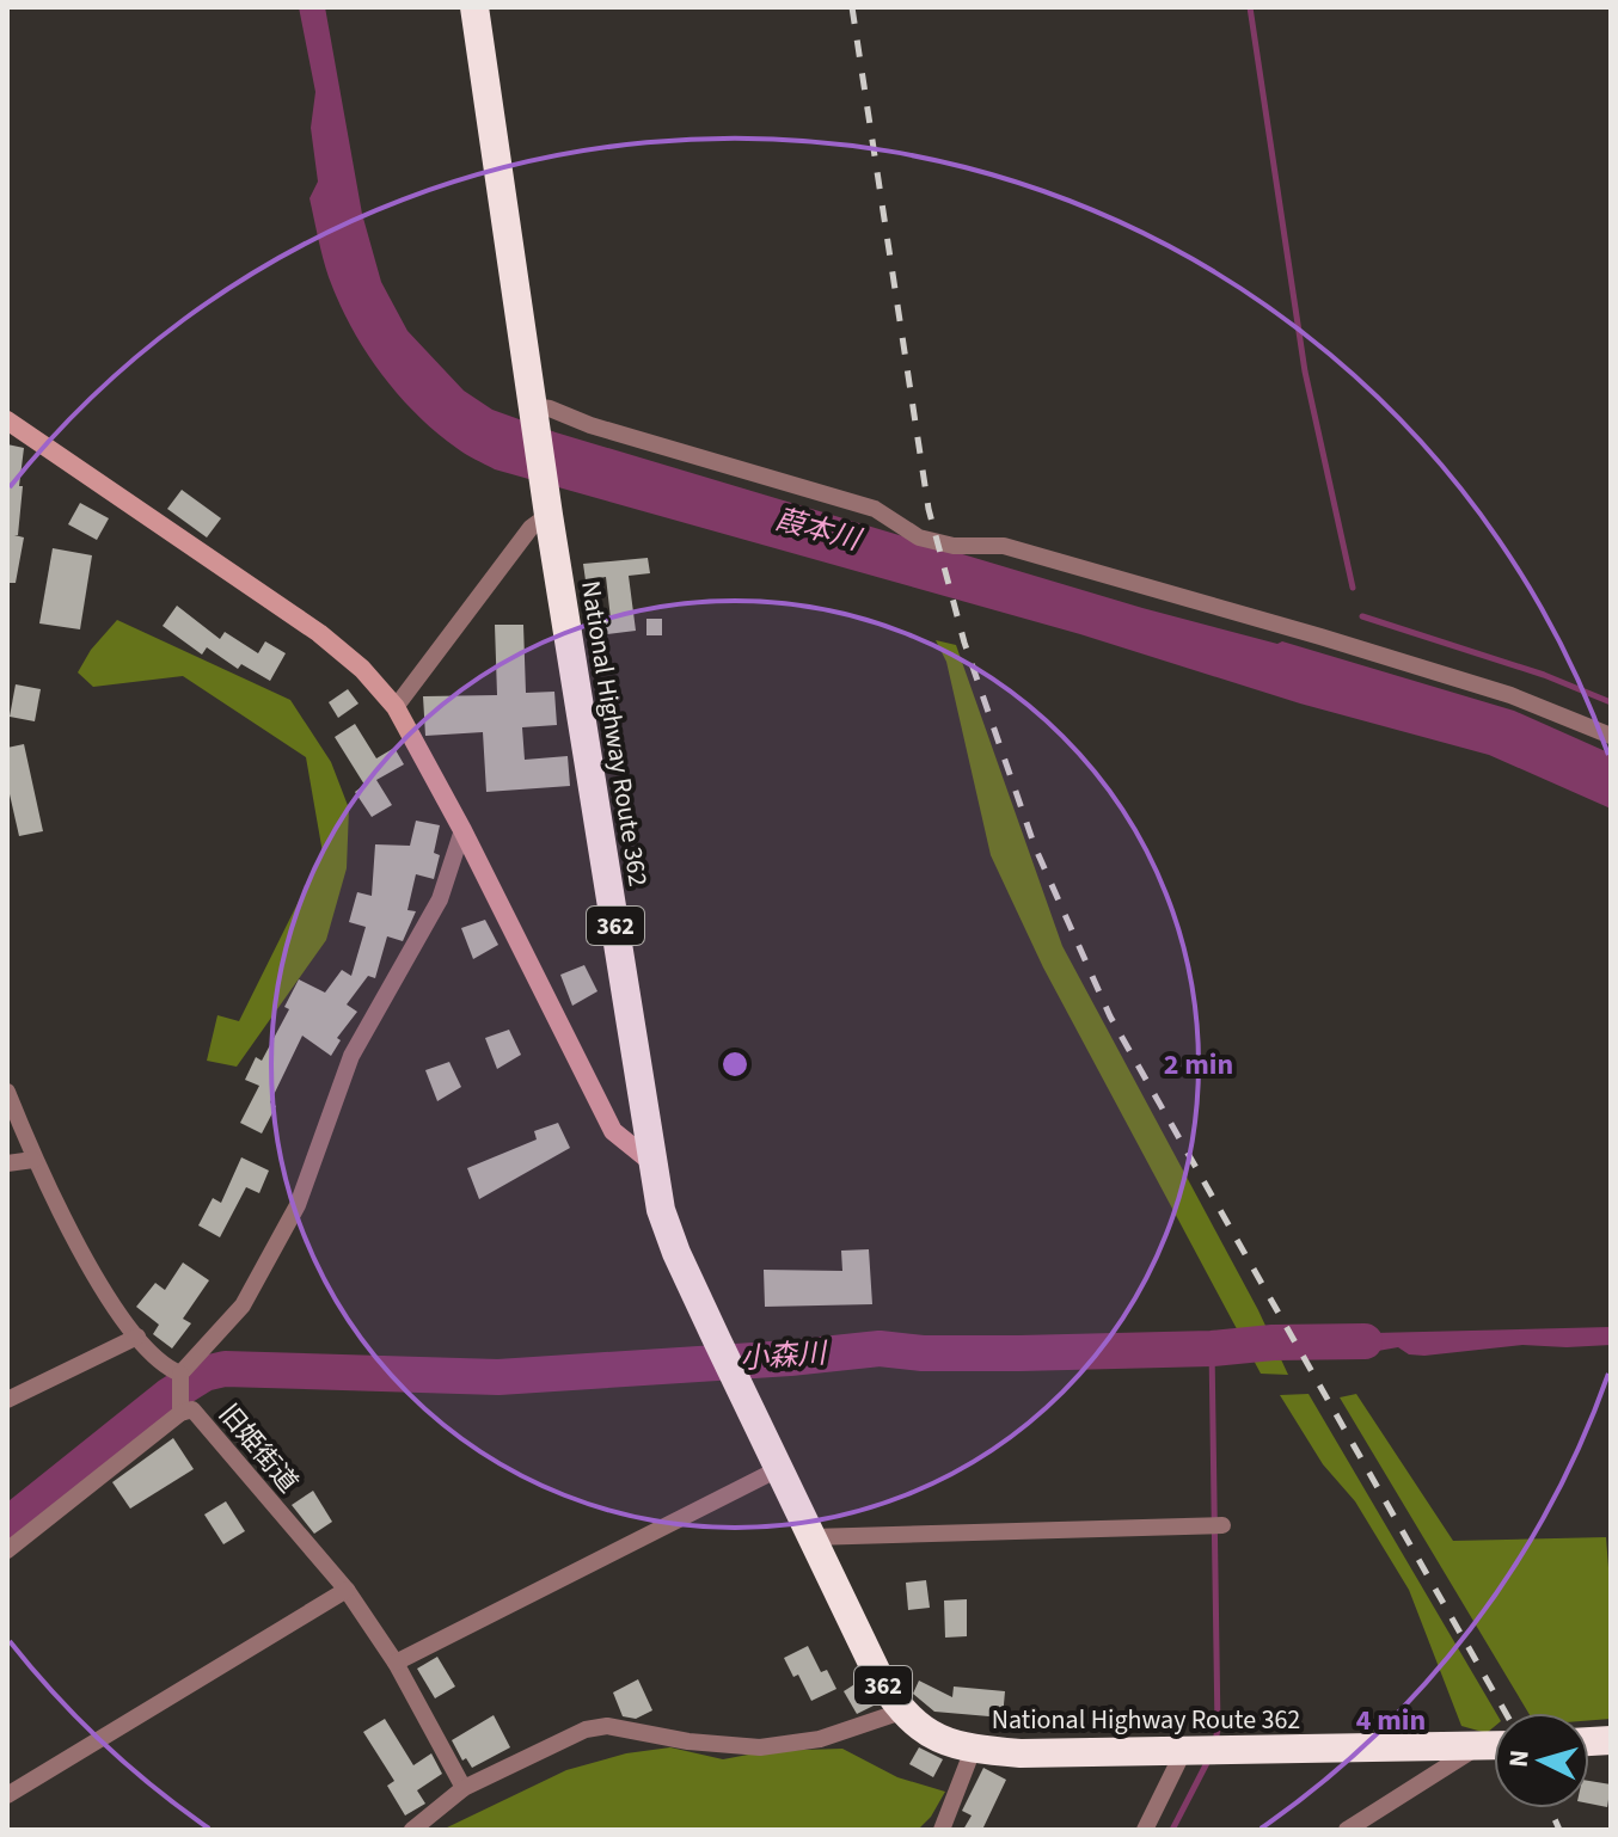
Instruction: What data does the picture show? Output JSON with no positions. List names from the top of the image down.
{
  "streets": {
    "highway": ["National Highway Route 362", "362"],
    "street": ["旧姫街道"]
  },
  "water": ["葭本川", "小森川"],
  "north": "left",
  "rings": ["2 min", "4 min"]
}
